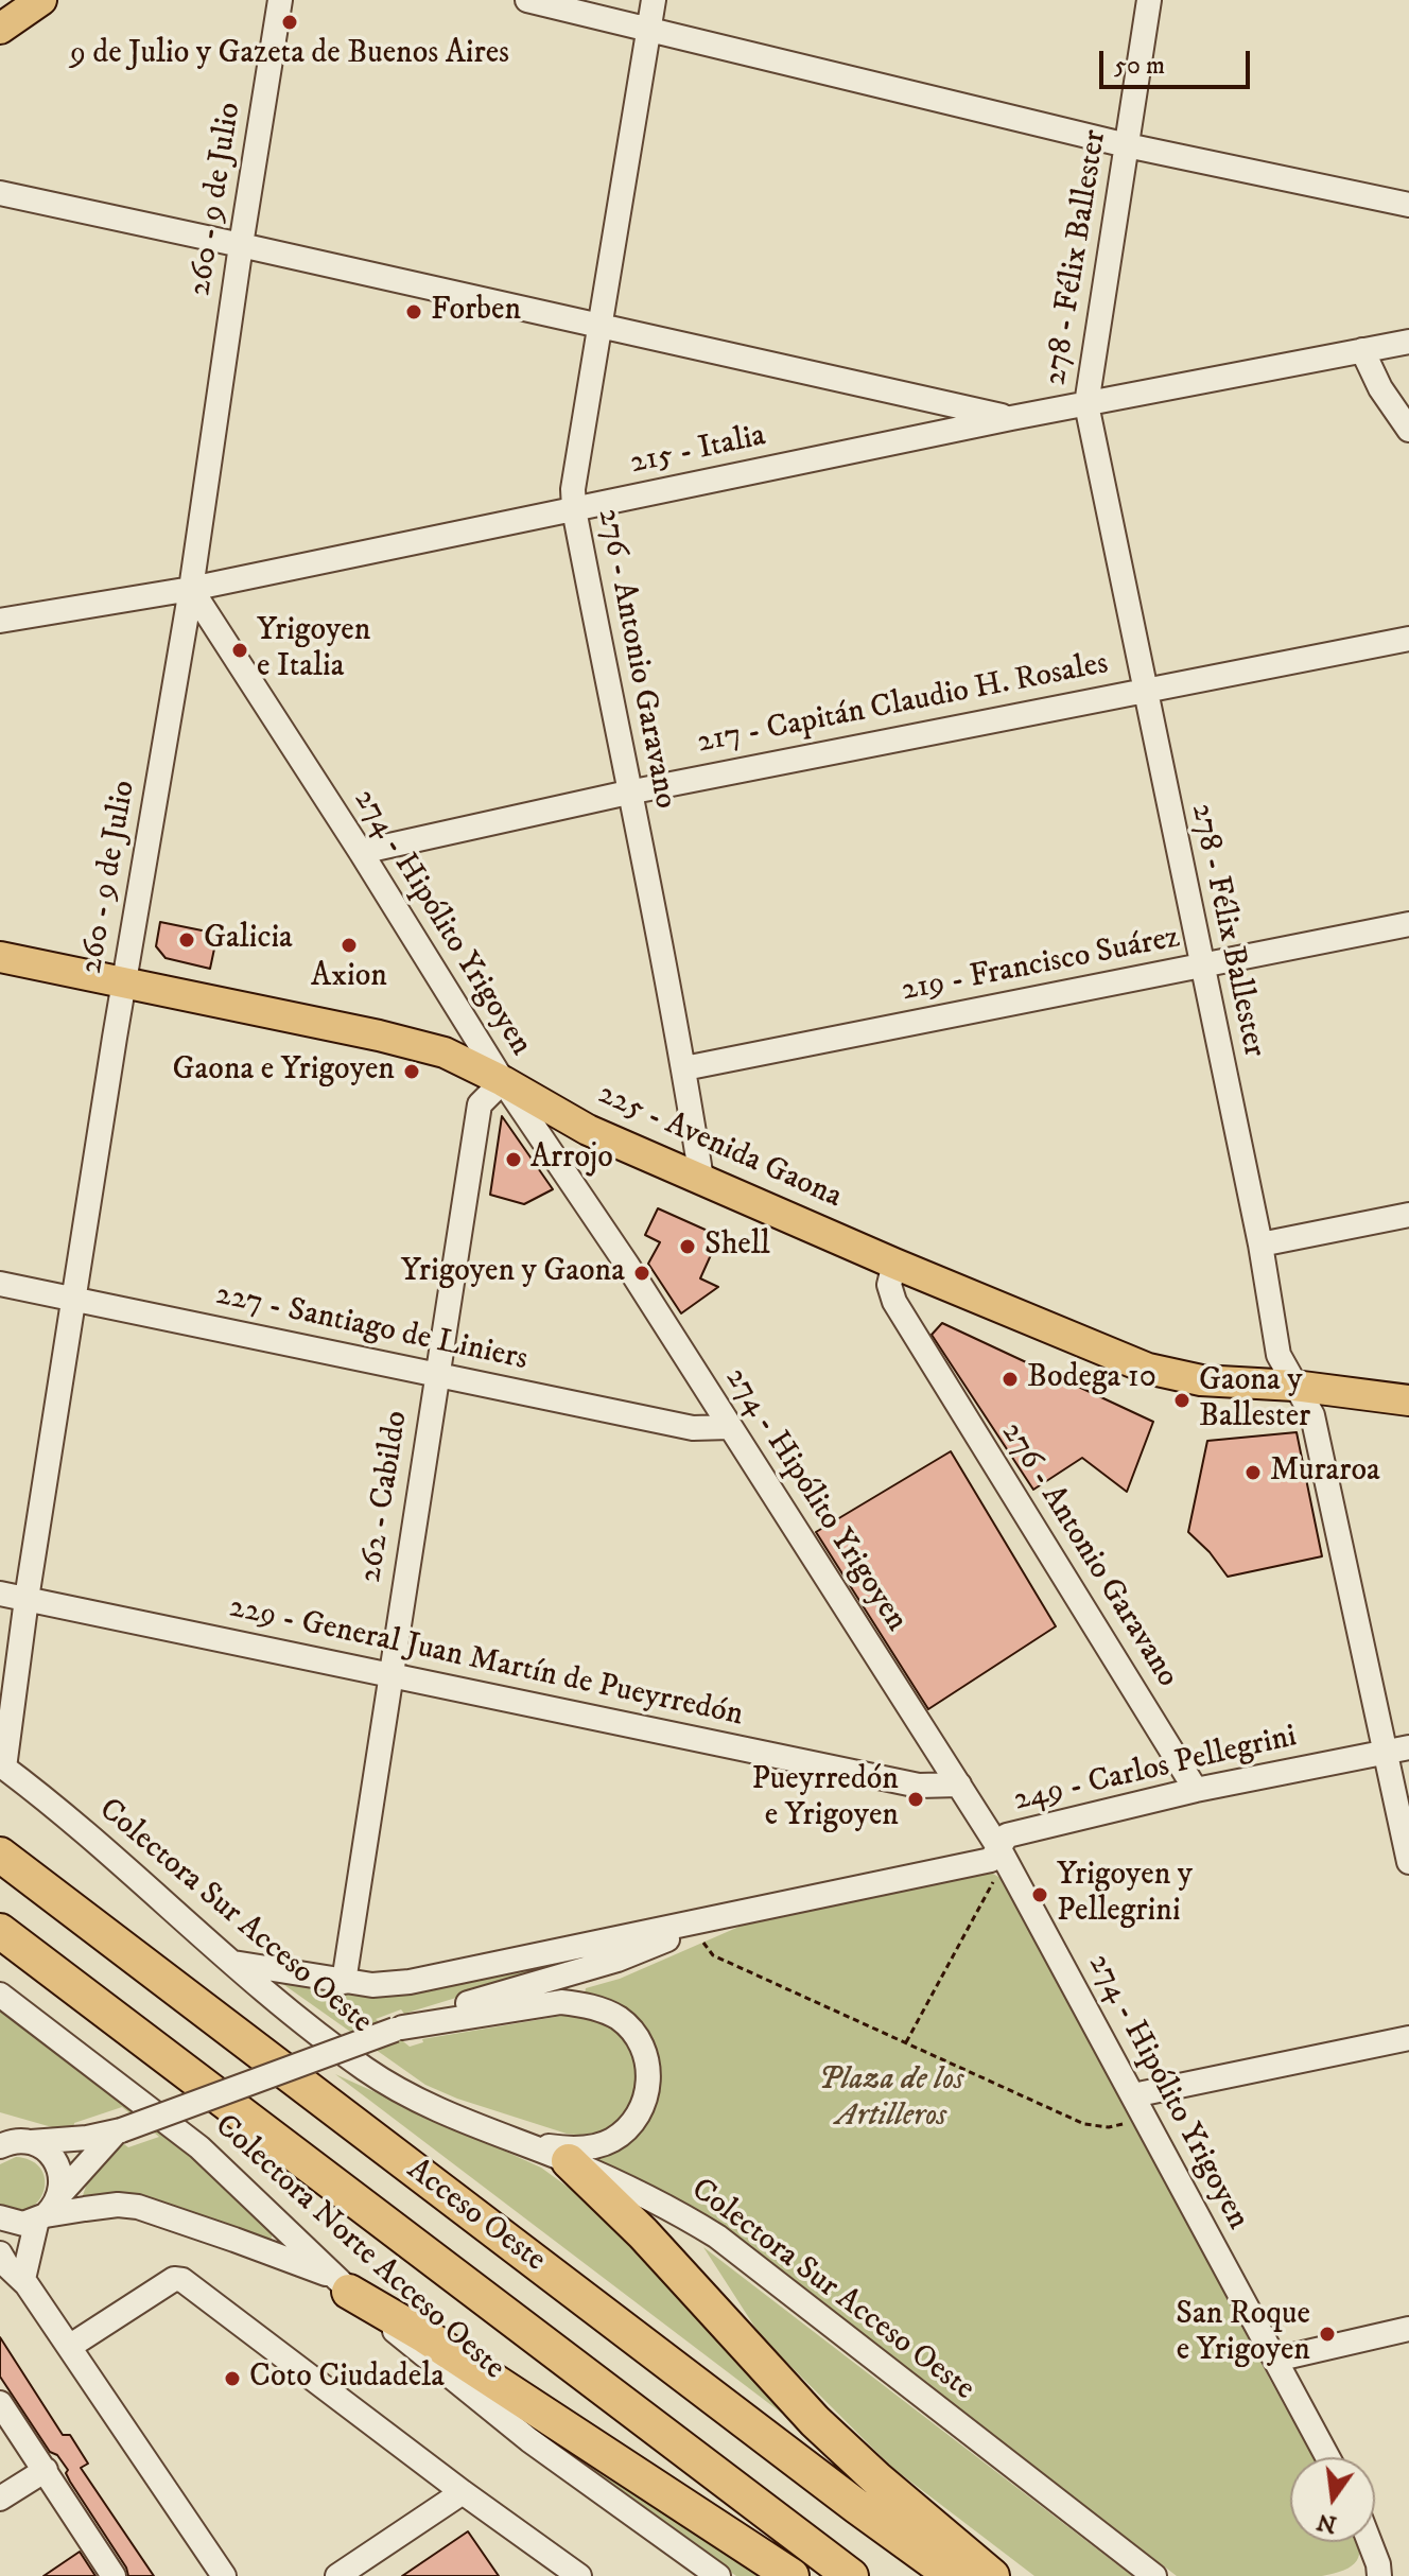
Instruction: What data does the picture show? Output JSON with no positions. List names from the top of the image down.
{
  "streets": {
    "highway": ["Acceso Oeste"],
    "main road": ["225 - Avenida Gaona"],
    "street": [
      "260 - 9 de Julio",
      "278 - Félix Ballester",
      "215 - Italia",
      "276 - Antonio Garavano",
      "217 - Capitán Claudio H. Rosales",
      "274 - Hipólito Yrigoyen",
      "219 - Francisco Suárez",
      "227 - Santiago de Liniers",
      "262 - Cabildo",
      "229 - General Juan Martín de Pueyrredón",
      "249 - Carlos Pellegrini",
      "Colectora Sur Acceso Oeste",
      "Colectora Norte Acceso Oeste"
    ]
  },
  "crossings": [
    ["260 - 9 de Julio", "215 - Italia"],
    ["260 - 9 de Julio", "274 - Hipólito Yrigoyen"],
    ["260 - 9 de Julio", "225 - Avenida Gaona"],
    ["260 - 9 de Julio", "227 - Santiago de Liniers"],
    ["260 - 9 de Julio", "229 - General Juan Martín de Pueyrredón"],
    ["260 - 9 de Julio", "Colectora Sur Acceso Oeste"],
    ["278 - Félix Ballester", "215 - Italia"],
    ["278 - Félix Ballester", "217 - Capitán Claudio H. Rosales"],
    ["278 - Félix Ballester", "219 - Francisco Suárez"],
    ["278 - Félix Ballester", "225 - Avenida Gaona"],
    ["278 - Félix Ballester", "249 - Carlos Pellegrini"],
    ["215 - Italia", "276 - Antonio Garavano"],
    ["215 - Italia", "274 - Hipólito Yrigoyen"],
    ["276 - Antonio Garavano", "217 - Capitán Claudio H. Rosales"],
    ["276 - Antonio Garavano", "219 - Francisco Suárez"],
    ["276 - Antonio Garavano", "225 - Avenida Gaona"],
    ["276 - Antonio Garavano", "249 - Carlos Pellegrini"],
    ["217 - Capitán Claudio H. Rosales", "274 - Hipólito Yrigoyen"],
    ["274 - Hipólito Yrigoyen", "225 - Avenida Gaona"],
    ["274 - Hipólito Yrigoyen", "227 - Santiago de Liniers"],
    ["274 - Hipólito Yrigoyen", "262 - Cabildo"],
    ["274 - Hipólito Yrigoyen", "229 - General Juan Martín de Pueyrredón"],
    ["274 - Hipólito Yrigoyen", "249 - Carlos Pellegrini"],
    ["225 - Avenida Gaona", "262 - Cabildo"],
    ["227 - Santiago de Liniers", "262 - Cabildo"],
    ["262 - Cabildo", "229 - General Juan Martín de Pueyrredón"],
    ["262 - Cabildo", "249 - Carlos Pellegrini"],
    ["249 - Carlos Pellegrini", "Colectora Sur Acceso Oeste"]
  ],
  "parks": ["Plaza de los Artilleros"],
  "places": [
    "9 de Julio y Gazeta de Buenos Aires",
    "Forben",
    "Yrigoyen e Italia",
    "Galicia",
    "Axion",
    "Gaona e Yrigoyen",
    "Arrojo",
    "Shell",
    "Yrigoyen y Gaona",
    "Bodega 10",
    "Gaona y Ballester",
    "Muraroa",
    "Pueyrredón e Yrigoyen",
    "Yrigoyen y Pellegrini",
    "San Roque e Yrigoyen",
    "Coto Ciudadela"
  ],
  "scale_bar": "50 m",
  "north": "bottom"
}
